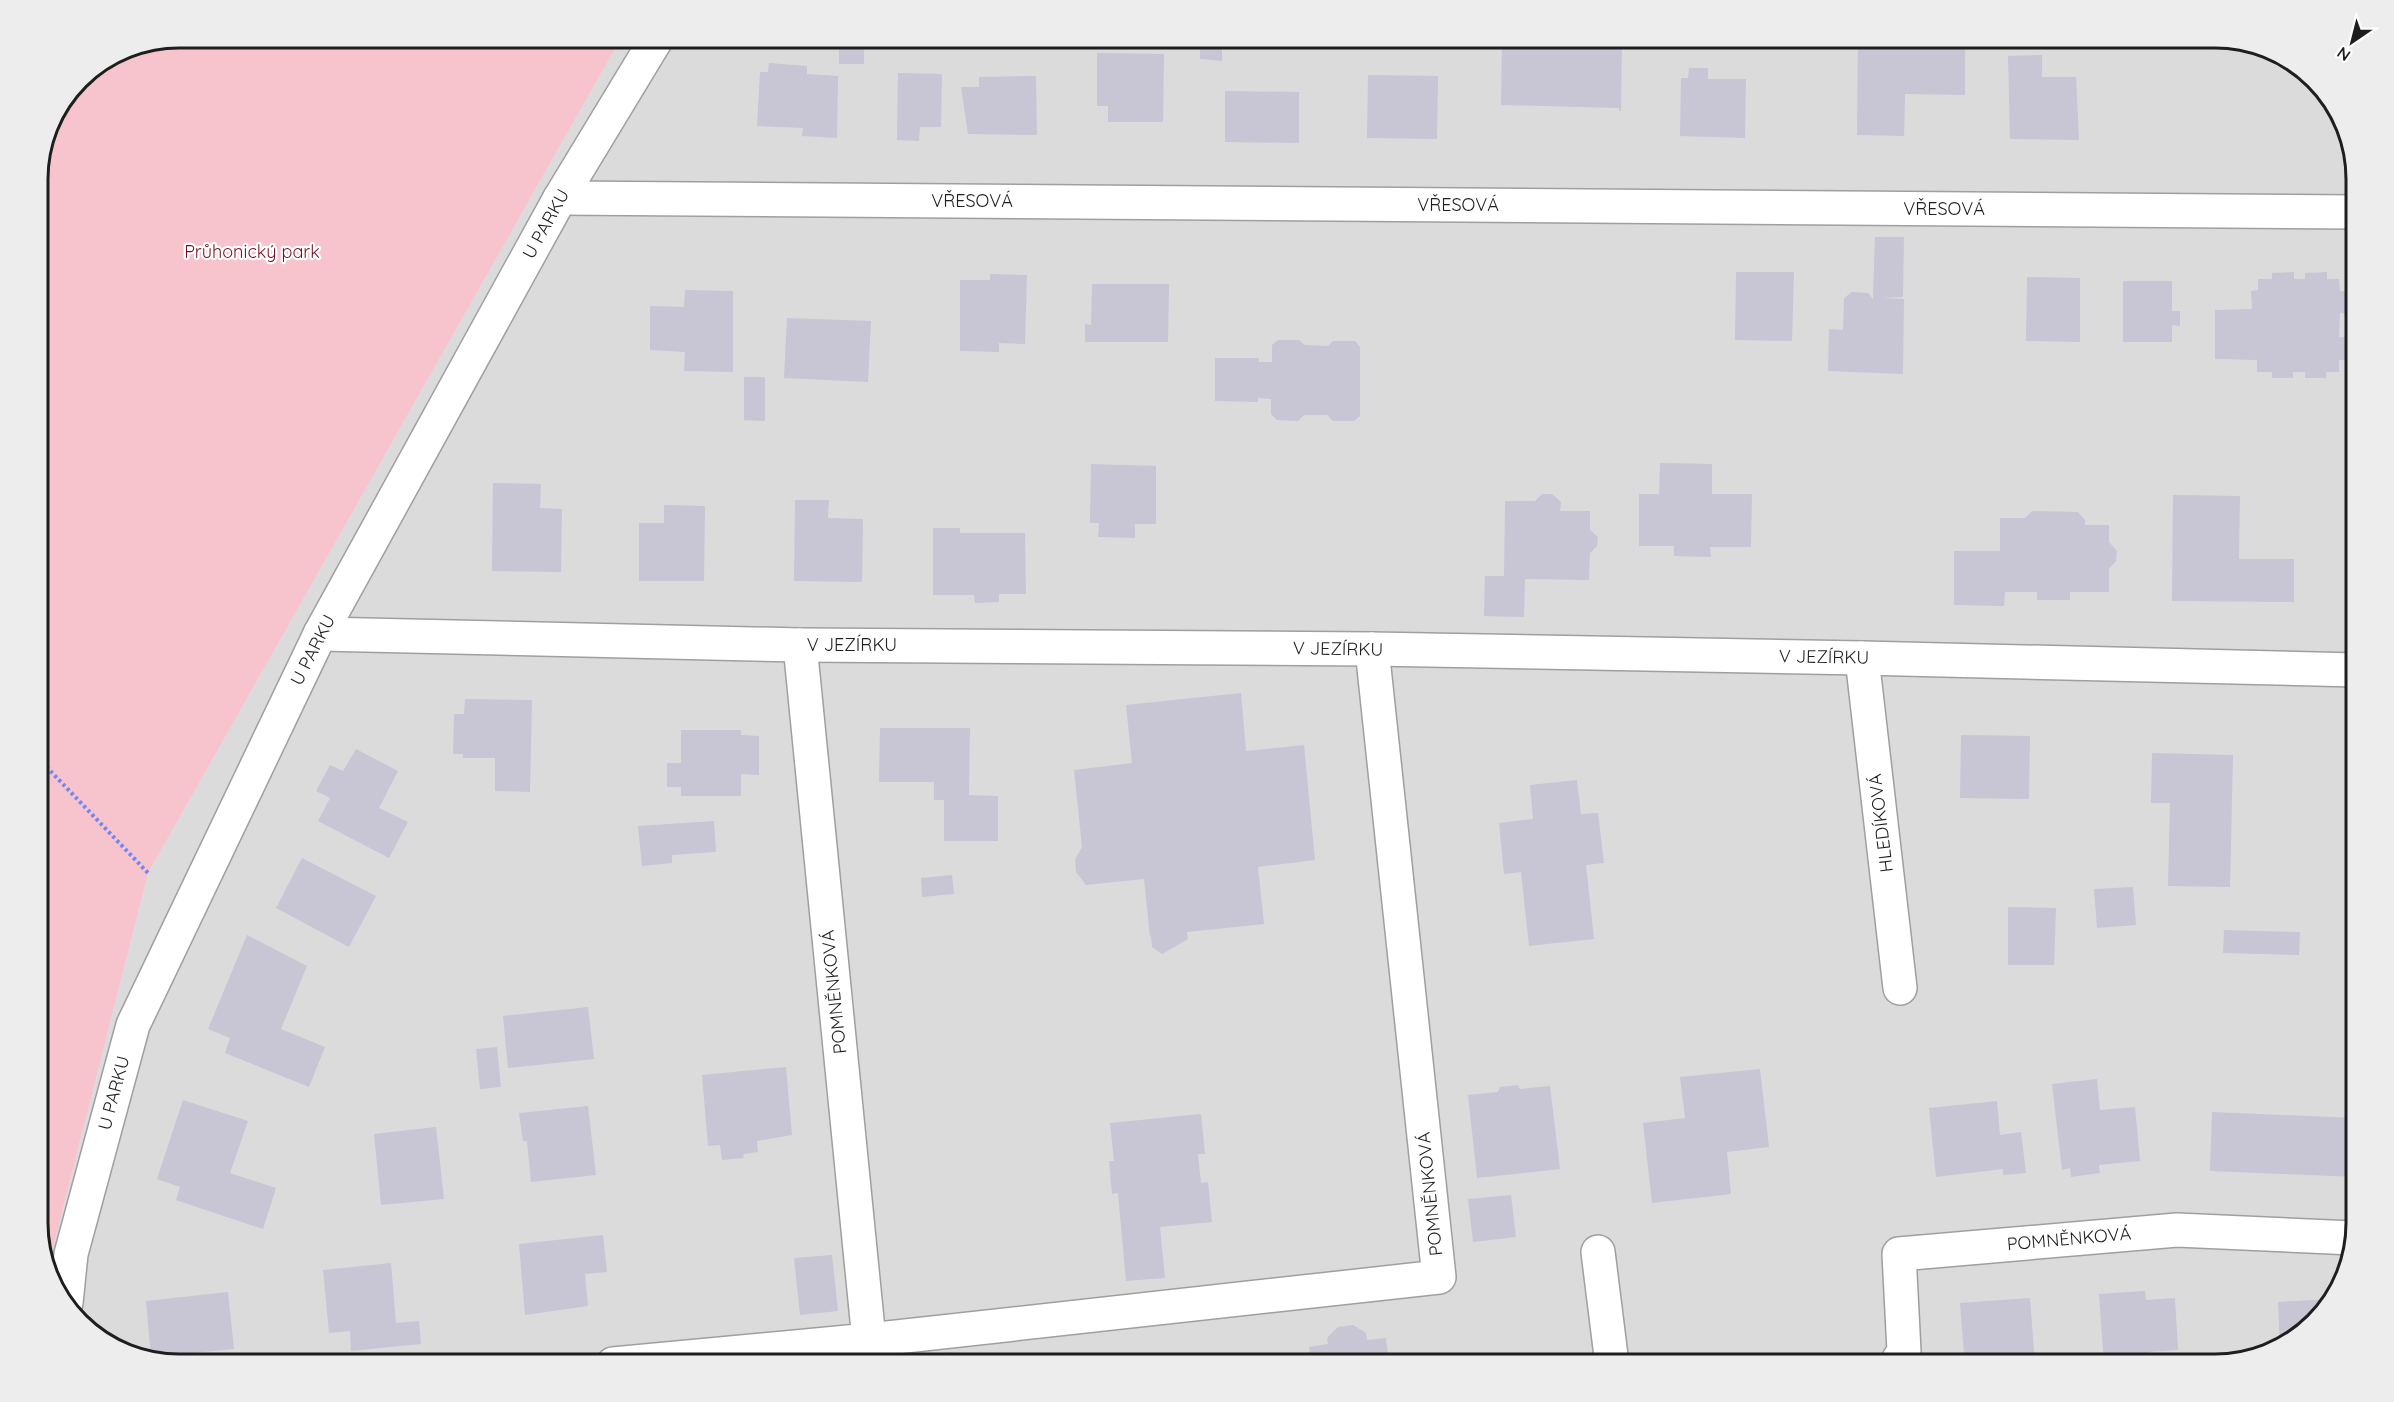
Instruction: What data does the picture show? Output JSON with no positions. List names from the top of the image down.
{
  "streets": {
    "street": [
      "VŘESOVÁ",
      "U PARKU",
      "V JEZÍRKU",
      "HLEDÍKOVÁ",
      "POMNĚNKOVÁ"
    ]
  },
  "crossings": [
    ["VŘESOVÁ", "U PARKU"],
    ["U PARKU", "V JEZÍRKU"],
    ["V JEZÍRKU", "HLEDÍKOVÁ"],
    ["V JEZÍRKU", "POMNĚNKOVÁ"]
  ],
  "parks": ["Průhonický park"],
  "north": "bottom left"
}
